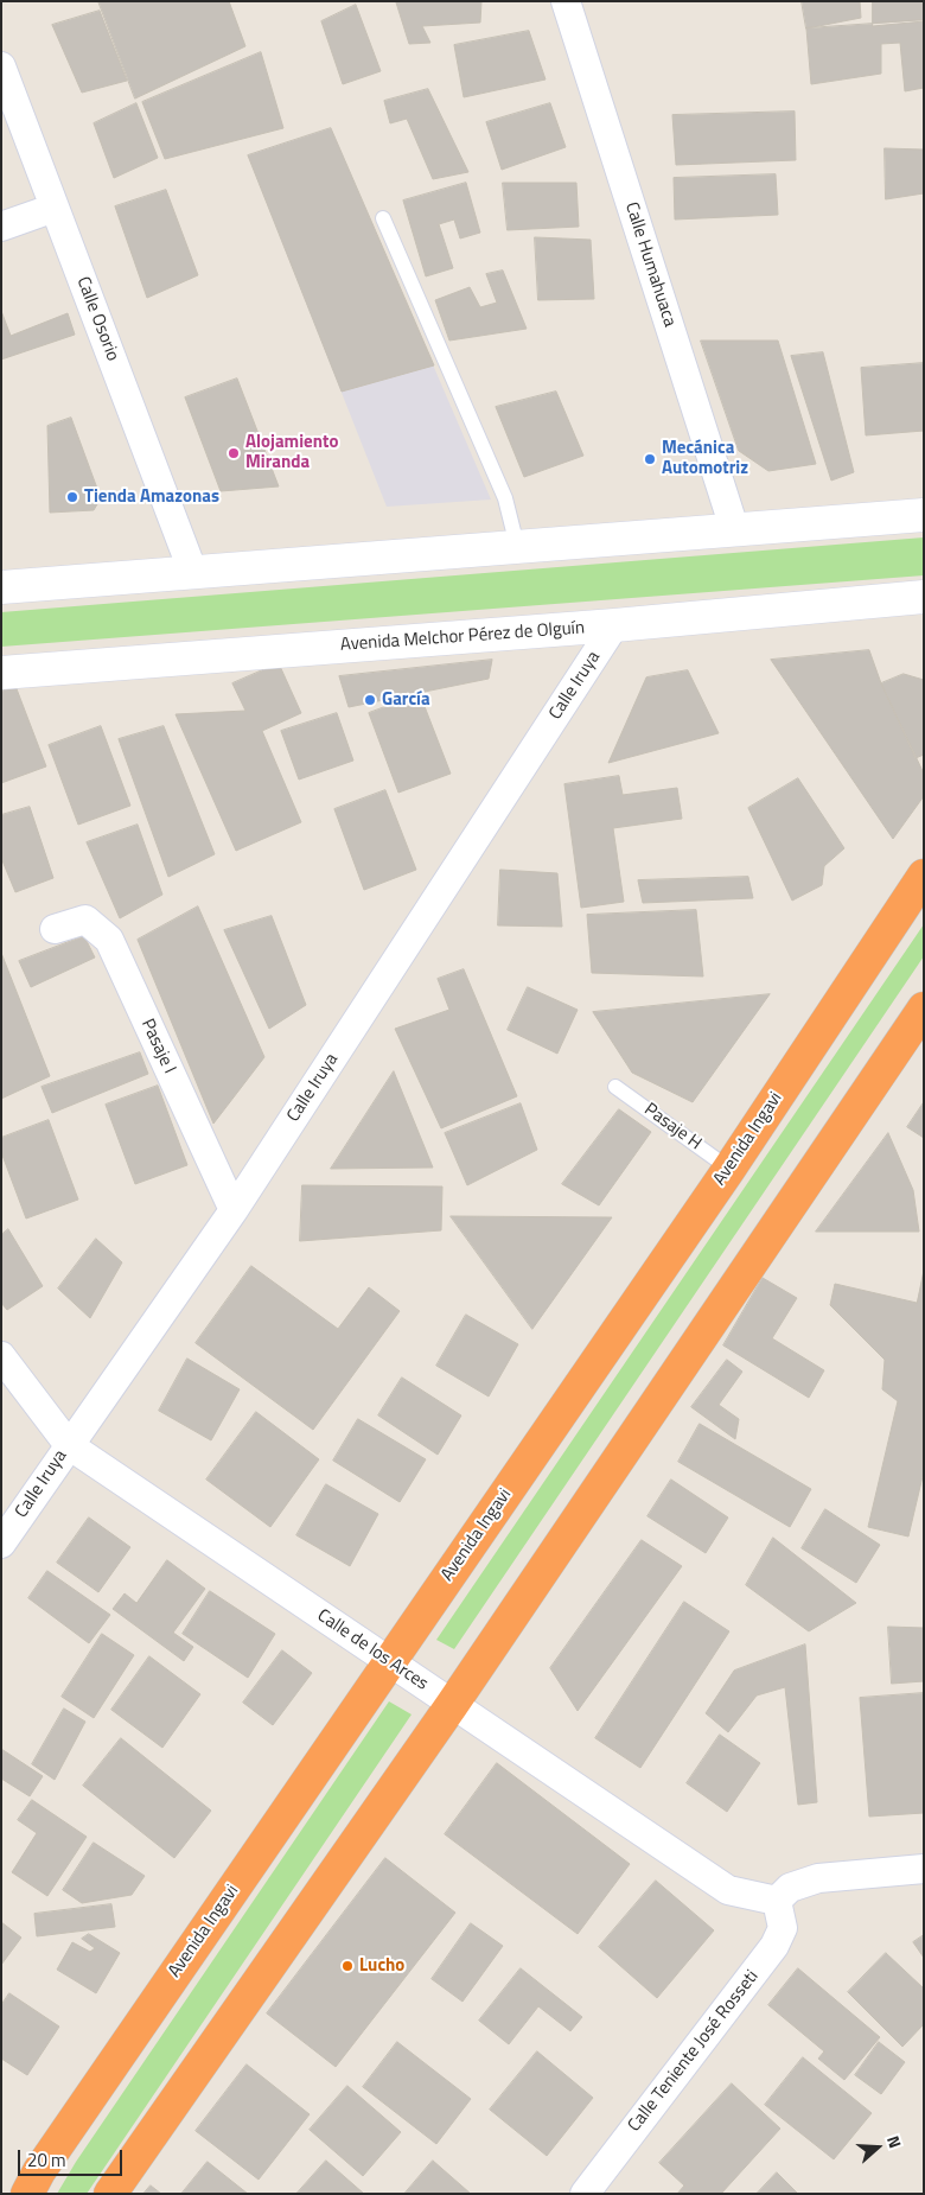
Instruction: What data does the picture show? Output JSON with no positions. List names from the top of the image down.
{
  "streets": {
    "highway": ["Avenida Ingavi"],
    "street": [
      "Calle Humahuaca",
      "Calle Osorio",
      "Avenida Melchor Pérez de Olguín",
      "Calle Iruya",
      "Pasaje I",
      "Calle de los Arces",
      "Calle Teniente José Rosseti"
    ],
    "lane": ["Pasaje H"]
  },
  "crossings": [
    ["Avenida Melchor Pérez de Olguín", "Calle Iruya"],
    ["Calle Iruya", "Pasaje I"],
    ["Calle Iruya", "Calle de los Arces"],
    ["Pasaje H", "Avenida Ingavi"],
    ["Avenida Ingavi", "Calle de los Arces"],
    ["Calle de los Arces", "Calle Teniente José Rosseti"]
  ],
  "places": [
    "Alojamiento Miranda",
    "Mecánica Automotriz",
    "Tienda Amazonas",
    "García",
    "Lucho"
  ],
  "scale_bar": "20 m",
  "north": "right"
}
